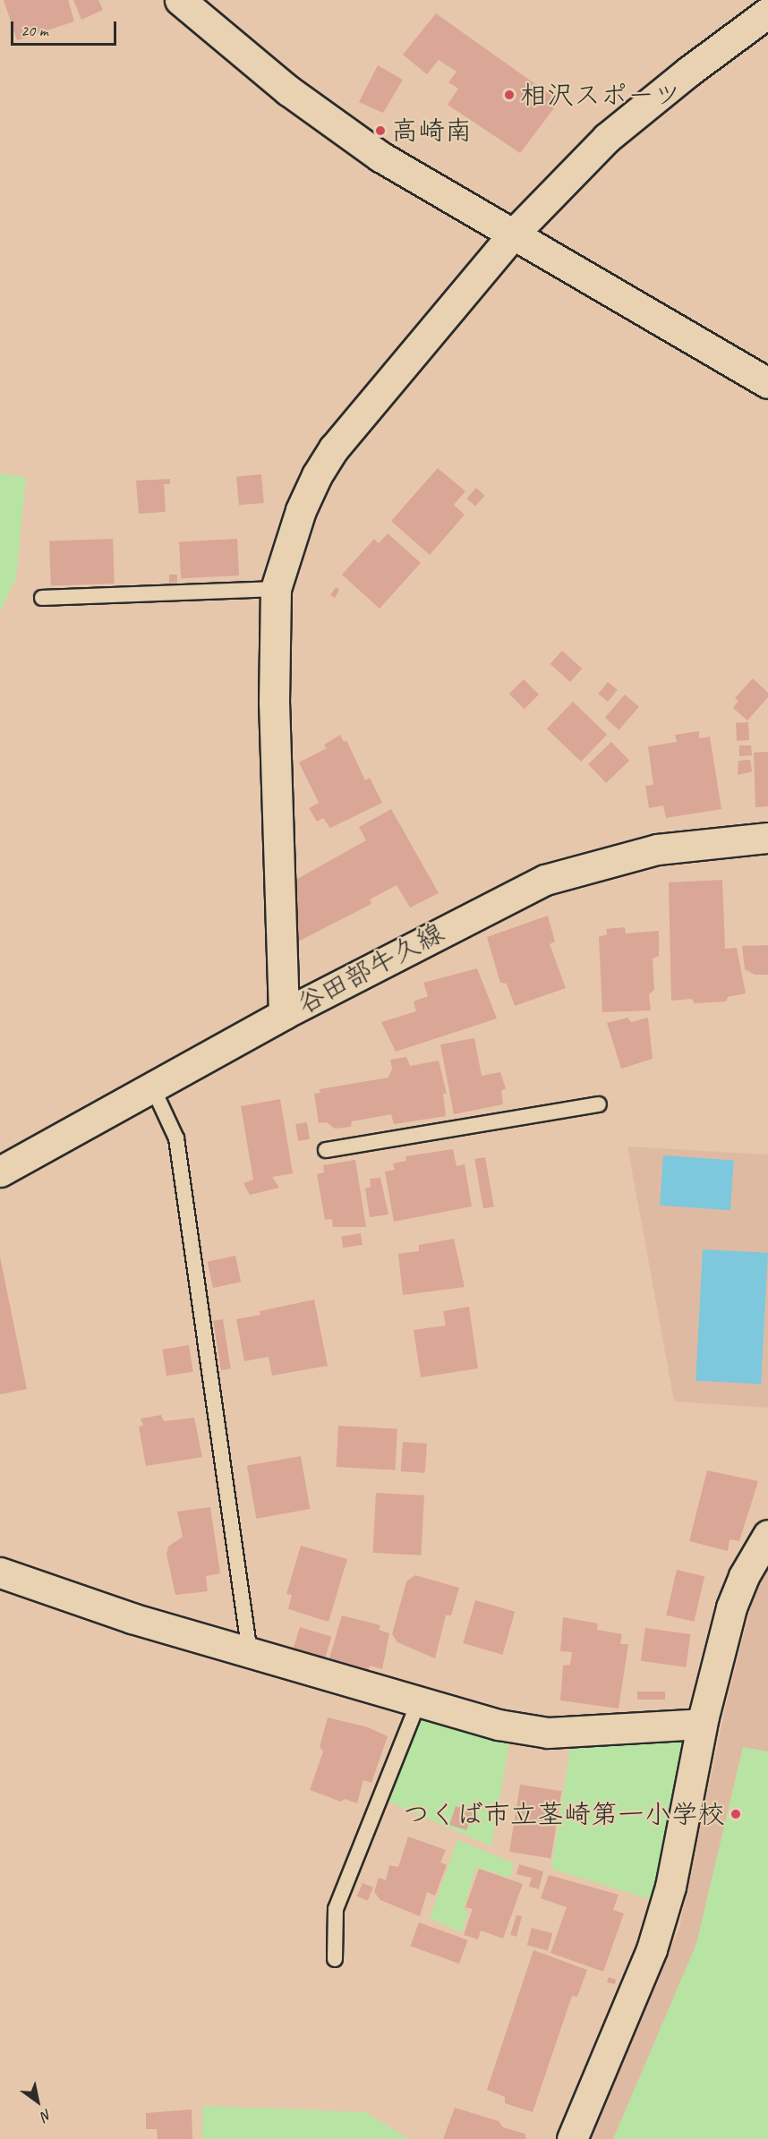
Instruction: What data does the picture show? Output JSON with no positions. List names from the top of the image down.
{
  "streets": {
    "street": ["谷田部牛久線"]
  },
  "places": ["相沢スポーツ", "高崎南", "つくば市立茎崎第一小学校"],
  "scale_bar": "20 m",
  "north": "bottom right"
}
